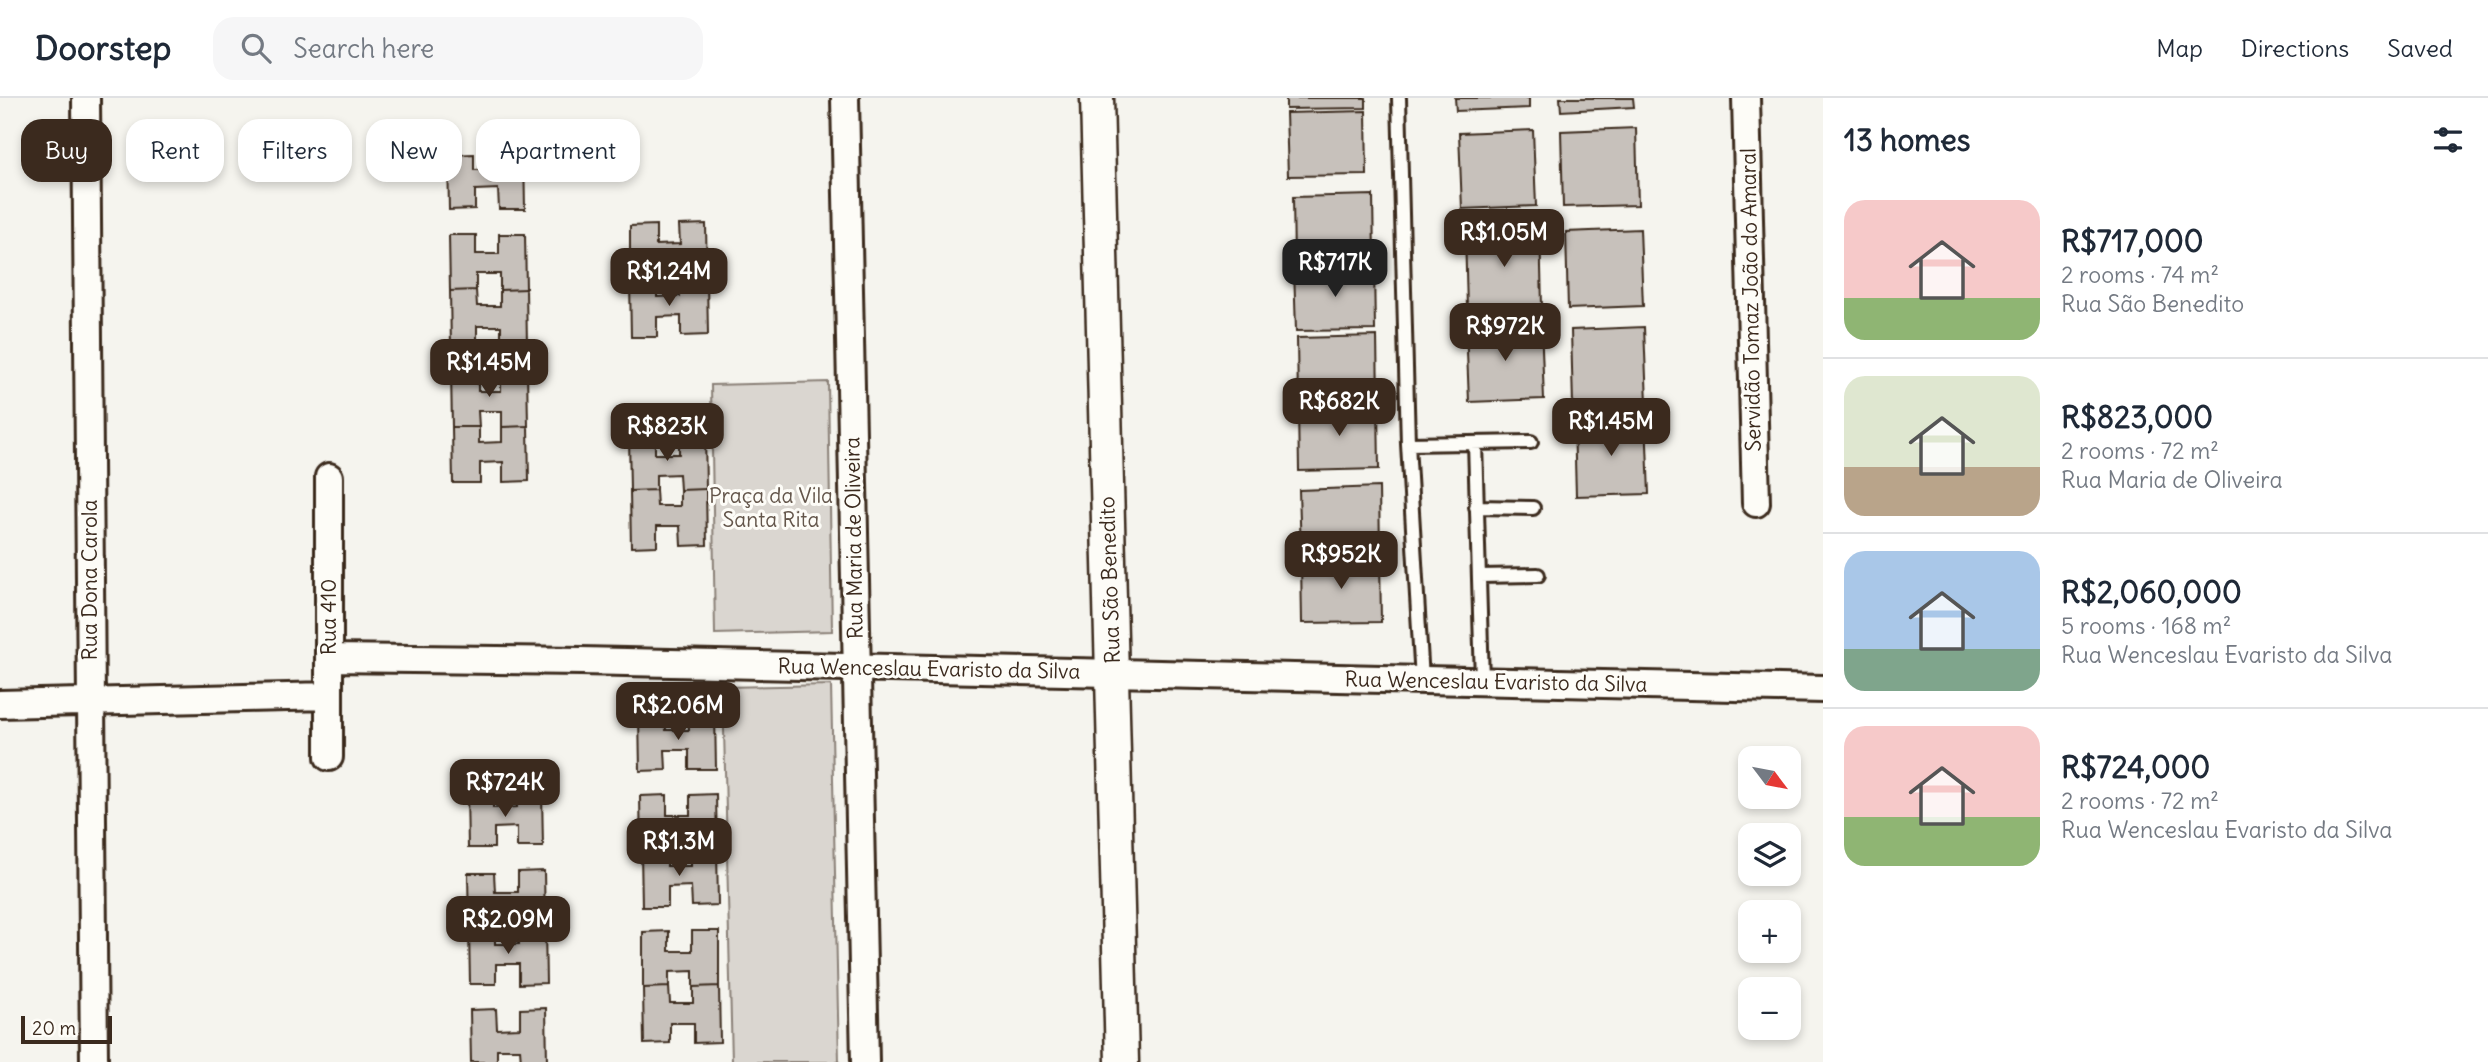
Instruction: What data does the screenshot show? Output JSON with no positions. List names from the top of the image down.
{
  "streets": {
    "street": [
      "Servidão Tomaz João do Amaral",
      "Rua Maria de Oliveira",
      "Rua Dona Carola",
      "Rua São Benedito",
      "Rua 410",
      "Rua Wenceslau Evaristo da Silva"
    ]
  },
  "crossings": [
    ["Rua Maria de Oliveira", "Rua Wenceslau Evaristo da Silva"],
    ["Rua São Benedito", "Rua Wenceslau Evaristo da Silva"],
    ["Rua 410", "Rua Wenceslau Evaristo da Silva"]
  ],
  "parks": ["Praça da Vila Santa Rita"],
  "scale_bar": "20 m",
  "north": "bottom right",
  "page": {
    "header": "Doorstep",
    "search": "Search here",
    "nav": ["Map", "Directions", "Saved"],
    "heading": "13 homes",
    "chip": [
      "Buy",
      "Rent",
      "Filters",
      "New",
      "Apartment"
    ],
    "list": [
      {
        "name": "R$717,000",
        "note": "2 rooms · 74 m² · Rua São Benedito"
      },
      {
        "name": "R$823,000",
        "note": "2 rooms · 72 m² · Rua Maria de Oliveira"
      },
      {
        "name": "R$2,060,000",
        "note": "5 rooms · 168 m² · Rua Wenceslau Evaristo da Silva"
      },
      {
        "name": "R$724,000",
        "note": "2 rooms · 72 m² · Rua Wenceslau Evaristo da Silva"
      }
    ],
    "price": [
      "R$1.05M",
      "R$717K",
      "R$1.24M",
      "R$972K",
      "R$1.45M",
      "R$682K",
      "R$1.45M",
      "R$823K",
      "R$952K",
      "R$2.06M",
      "R$724K",
      "R$1.3M",
      "R$2.09M"
    ],
    "map_buttons": ["+", "−"],
    "scale": "20 m"
  }
}
